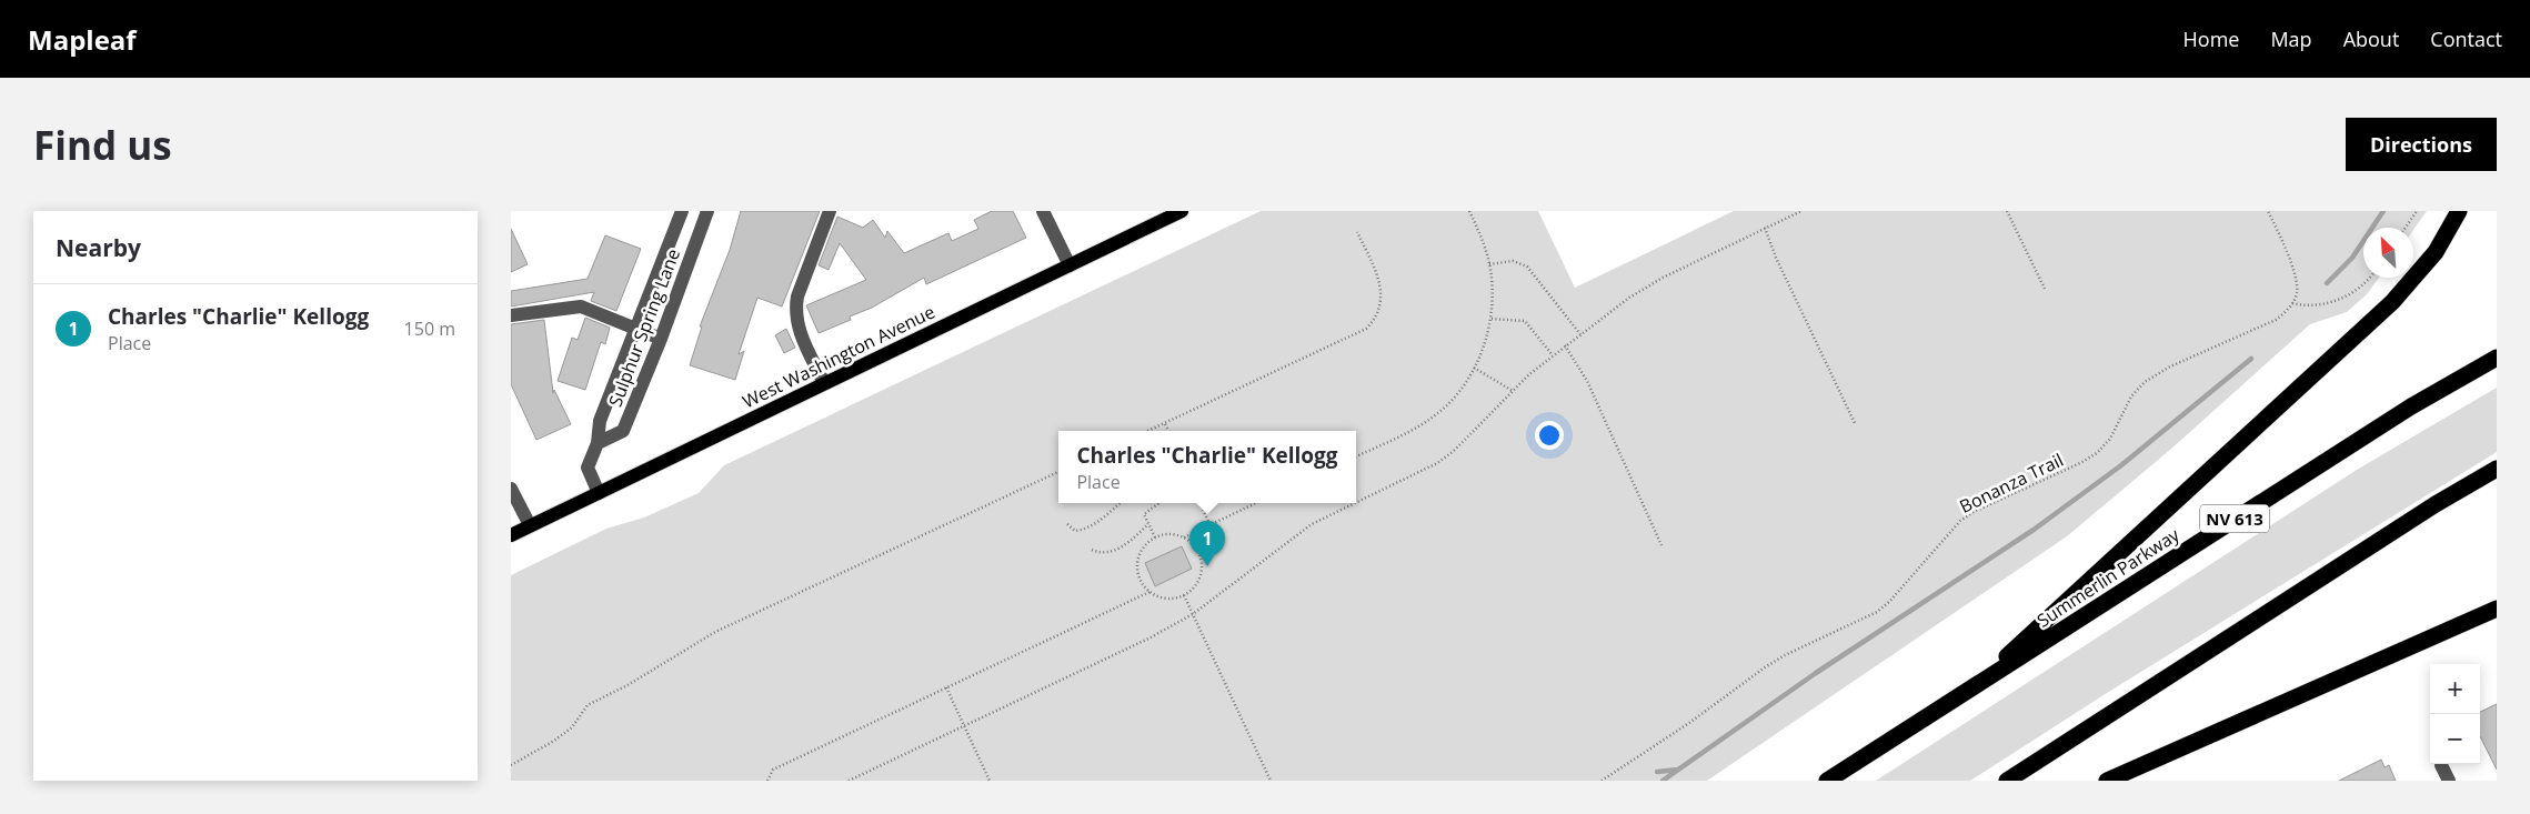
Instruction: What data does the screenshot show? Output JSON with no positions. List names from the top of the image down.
{
  "streets": {
    "highway": ["NV 613", "Summerlin Parkway"],
    "main road": ["West Washington Avenue"],
    "street": ["Sulphur Spring Lane"],
    "path": ["Bonanza Trail"]
  },
  "crossings": [
    ["Sulphur Spring Lane", "West Washington Avenue"]
  ],
  "north": "top left",
  "page": {
    "header": "Mapleaf",
    "nav": [
      "Home",
      "Map",
      "About",
      "Contact"
    ],
    "buttons": "Directions",
    "title": "Find us",
    "heading": "Nearby",
    "list": [
      {
        "mark": "1",
        "name": "Charles \"Charlie\" Kellogg",
        "note": "Place",
        "value": "150 m"
      }
    ],
    "popup": ["Charles \"Charlie\" Kellogg", "Place"],
    "pins": "1",
    "map_buttons": ["+", "−"]
  }
}
